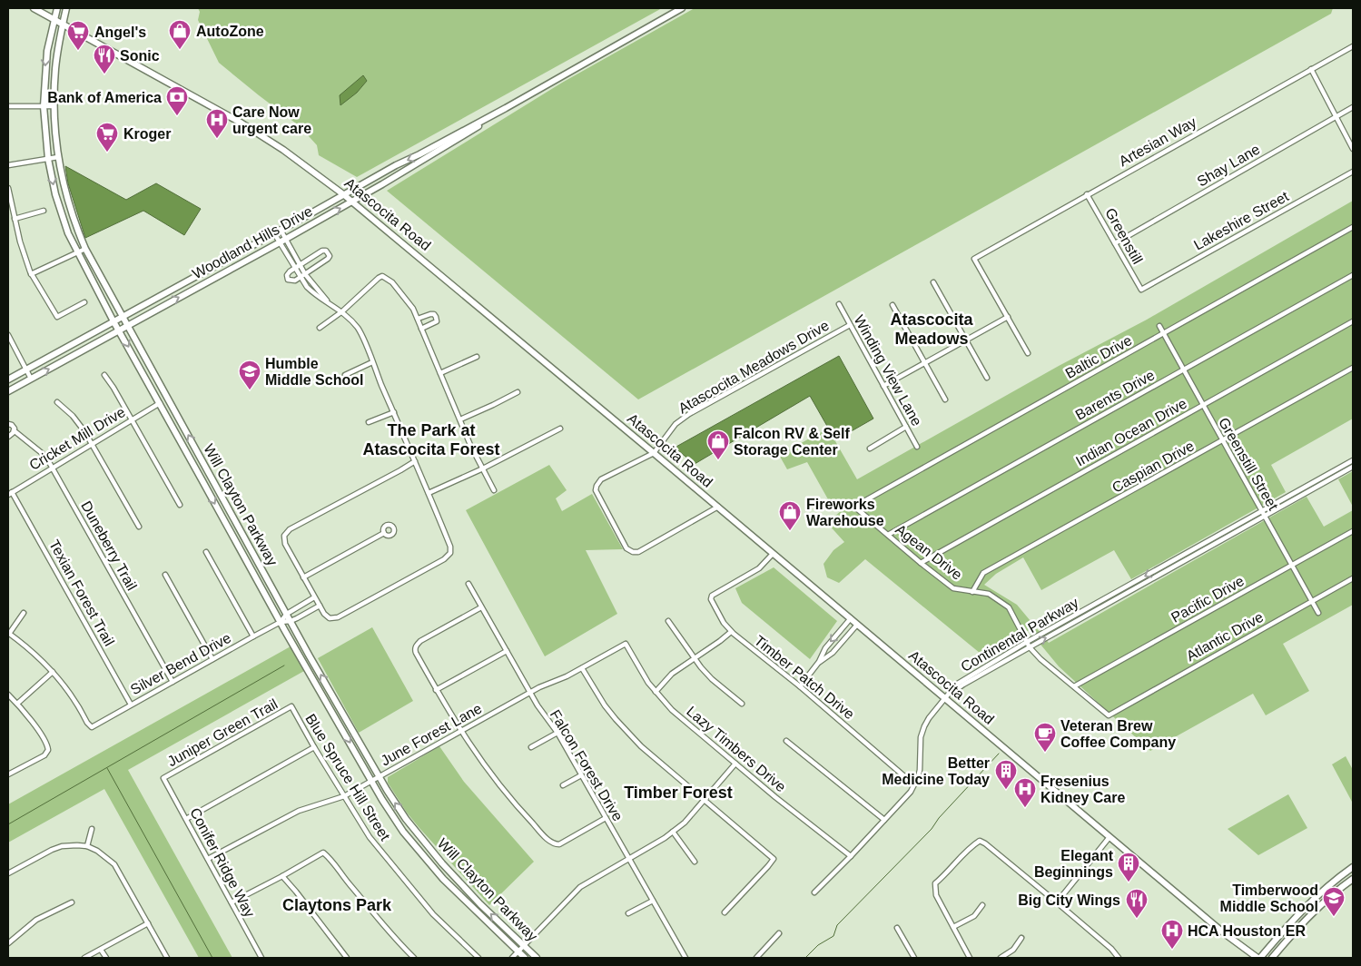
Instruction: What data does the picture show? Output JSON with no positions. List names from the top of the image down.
{
  "streets": {
    "main road": ["Atascocita Road", "Woodland Hills Drive", "Will Clayton Parkway"],
    "street": [
      "Artesian Way",
      "Shay Lane",
      "Lakeshire Street",
      "Greenstill",
      "Baltic Drive",
      "Atascocita Meadows Drive",
      "Winding View Lane",
      "Barents Drive",
      "Indian Ocean Drive",
      "Cricket Mill Drive",
      "Greenstill Street",
      "Caspian Drive",
      "Duneberry Trail",
      "Agean Drive",
      "Texian Forest Trail",
      "Pacific Drive",
      "Continental Parkway",
      "Atlantic Drive",
      "Silver Bend Drive",
      "Timber Patch Drive",
      "Juniper Green Trail",
      "June Forest Lane",
      "Lazy Timbers Drive",
      "Falcon Forest Drive",
      "Blue Spruce Hill Street",
      "Conifer Ridge Way"
    ]
  },
  "crossings": [
    ["Artesian Way", "Greenstill"],
    ["Shay Lane", "Greenstill"],
    ["Atascocita Road", "Woodland Hills Drive"],
    ["Atascocita Road", "Atascocita Meadows Drive"],
    ["Atascocita Road", "Will Clayton Parkway"],
    ["Atascocita Road", "Continental Parkway"],
    ["Atascocita Road", "Timber Patch Drive"],
    ["Lakeshire Street", "Greenstill"],
    ["Woodland Hills Drive", "Will Clayton Parkway"],
    ["Baltic Drive", "Greenstill Street"],
    ["Baltic Drive", "Agean Drive"],
    ["Atascocita Meadows Drive", "Winding View Lane"],
    ["Barents Drive", "Greenstill Street"],
    ["Barents Drive", "Agean Drive"],
    ["Indian Ocean Drive", "Greenstill Street"],
    ["Indian Ocean Drive", "Agean Drive"],
    ["Cricket Mill Drive", "Will Clayton Parkway"],
    ["Cricket Mill Drive", "Duneberry Trail"],
    ["Cricket Mill Drive", "Texian Forest Trail"],
    ["Greenstill Street", "Caspian Drive"],
    ["Greenstill Street", "Pacific Drive"],
    ["Greenstill Street", "Continental Parkway"],
    ["Greenstill Street", "Atlantic Drive"],
    ["Caspian Drive", "Agean Drive"],
    ["Will Clayton Parkway", "Silver Bend Drive"],
    ["Will Clayton Parkway", "June Forest Lane"],
    ["Duneberry Trail", "Silver Bend Drive"],
    ["Agean Drive", "Pacific Drive"],
    ["Agean Drive", "Continental Parkway"],
    ["Agean Drive", "Atlantic Drive"],
    ["Texian Forest Trail", "Silver Bend Drive"],
    ["Juniper Green Trail", "Blue Spruce Hill Street"],
    ["Juniper Green Trail", "Conifer Ridge Way"],
    ["June Forest Lane", "Lazy Timbers Drive"],
    ["June Forest Lane", "Falcon Forest Drive"],
    ["June Forest Lane", "Blue Spruce Hill Street"],
    ["June Forest Lane", "Conifer Ridge Way"]
  ],
  "districts": [
    "Atascocita Meadows",
    "The Park at Atascocita Forest",
    "Timber Forest",
    "Claytons Park"
  ],
  "places": {
    "shop": ["AutoZone", "Falcon RV & Self Storage Center", "Fireworks Warehouse"],
    "supermarket": ["Angel's", "Kroger"],
    "restaurant": ["Sonic", "Big City Wings"],
    "bank": ["Bank of America"],
    "hospital": ["Care Now urgent care", "Fresenius Kidney Care", "HCA Houston ER"],
    "school or university": ["Humble Middle School", "Timberwood Middle School"],
    "cafe": ["Veteran Brew Coffee Company"],
    "building": ["Better Medicine Today", "Elegant Beginnings"]
  }
}
